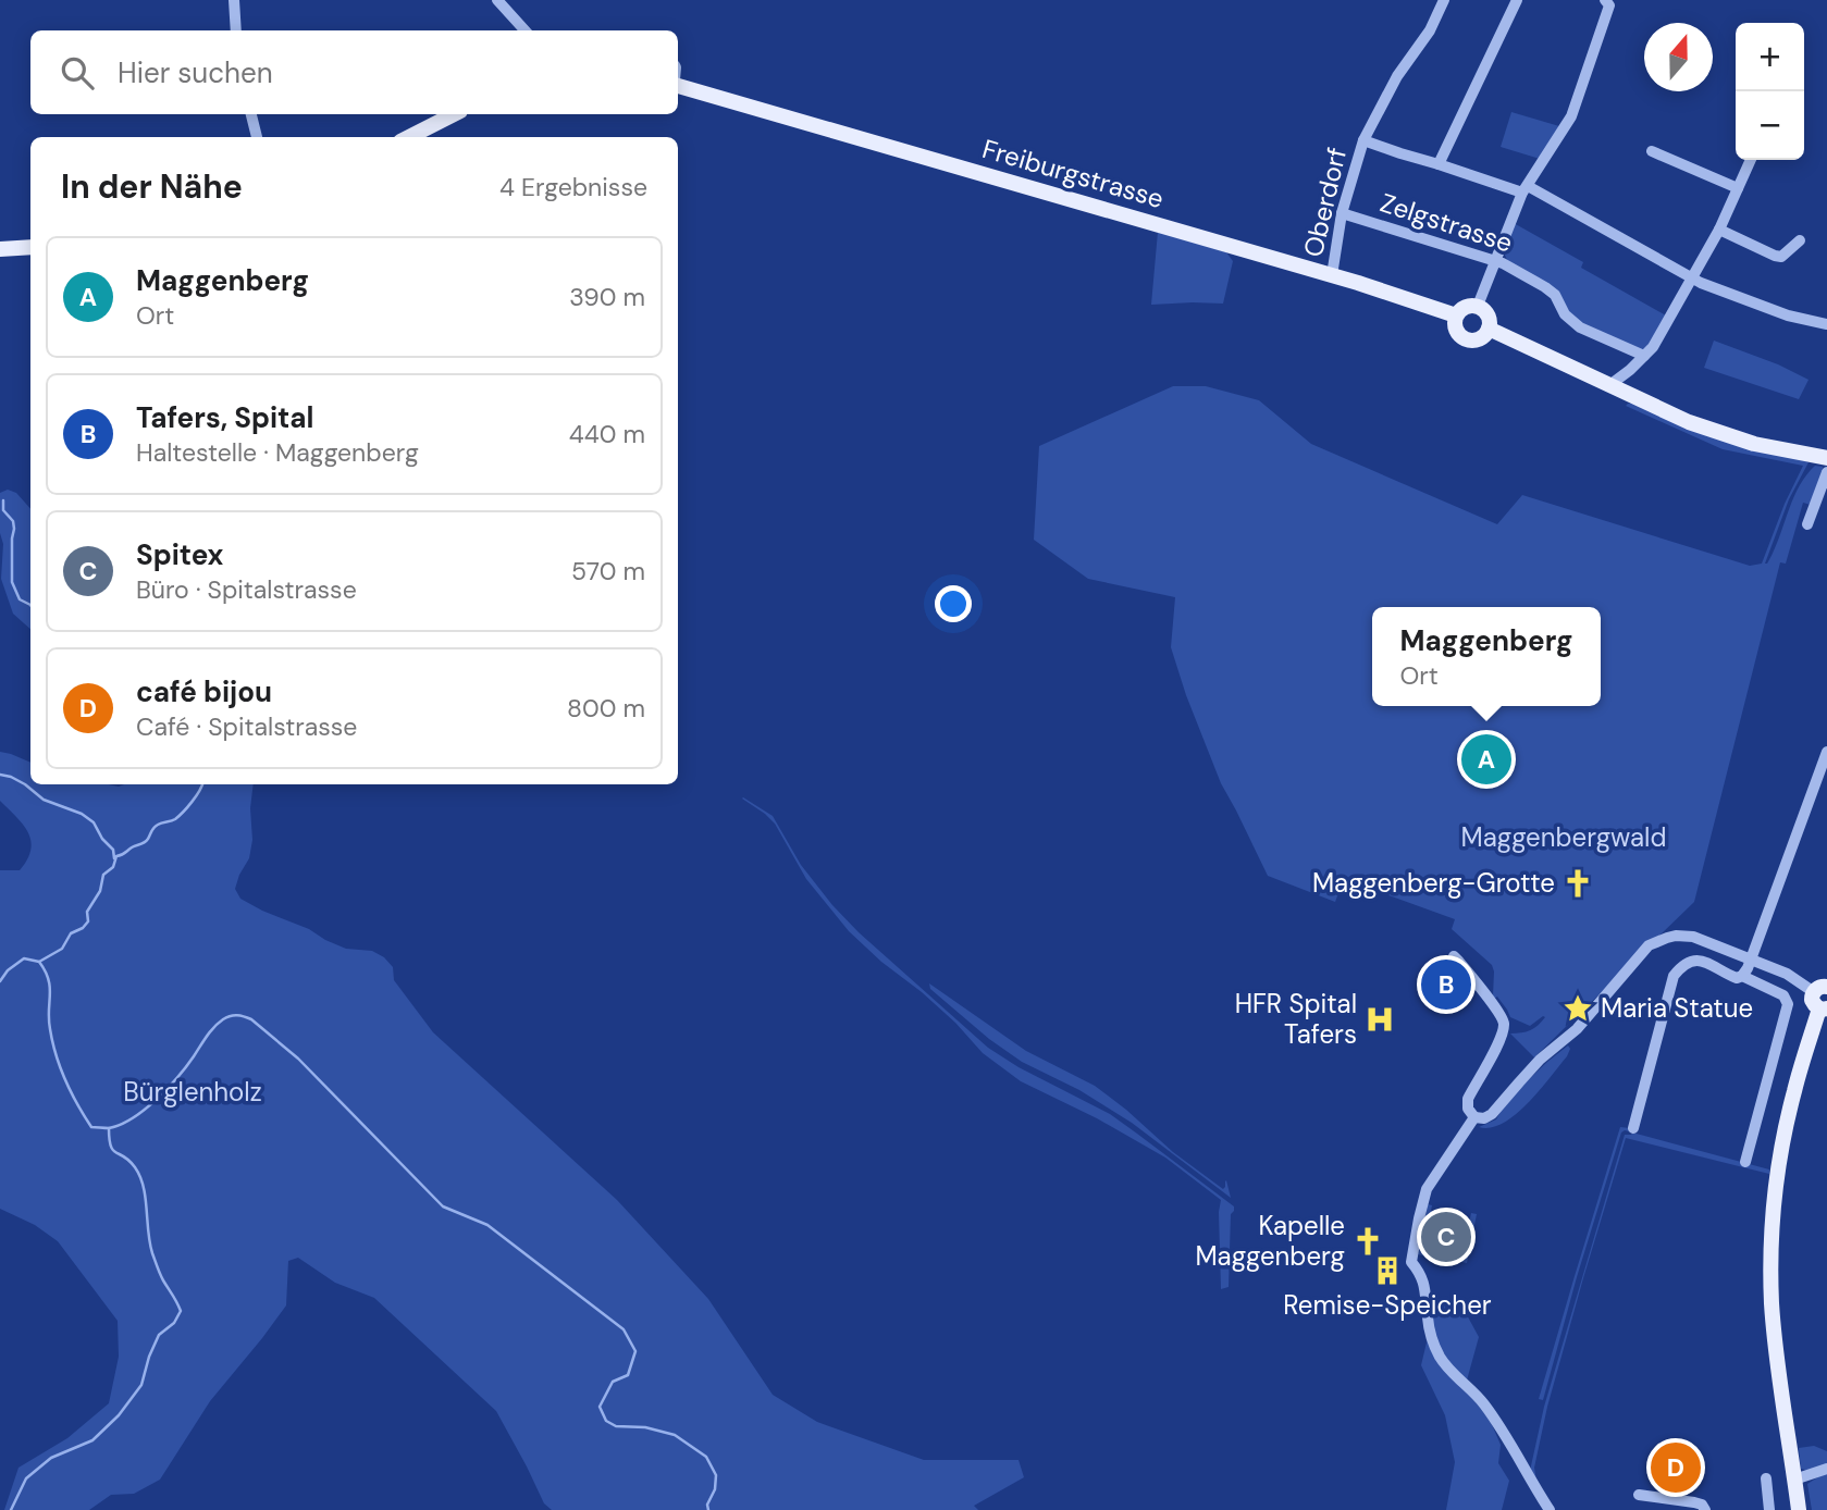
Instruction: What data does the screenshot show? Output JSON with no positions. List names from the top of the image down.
{
  "streets": {
    "main road": ["Freiburgstrasse"],
    "street": ["Oberdorf", "Zelgstrasse"]
  },
  "crossings": [
    ["Freiburgstrasse", "Oberdorf"],
    ["Oberdorf", "Zelgstrasse"]
  ],
  "parks": ["Maggenbergwald", "Bürglenholz"],
  "places": {
    "church": ["Maggenberg-Grotte", "Kapelle Maggenberg"],
    "place": ["Maria Statue"],
    "hospital": ["HFR Spital Tafers"],
    "building": ["Remise-Speicher"]
  },
  "north": "top",
  "page": {
    "map_buttons": ["+", "−"],
    "search": "Hier suchen",
    "heading": ["In der Nähe", "4 Ergebnisse"],
    "list": [
      {
        "mark": "A",
        "name": "Maggenberg",
        "note": "Ort",
        "value": "390 m"
      },
      {
        "mark": "B",
        "name": "Tafers, Spital",
        "note": "Haltestelle · Maggenberg",
        "value": "440 m"
      },
      {
        "mark": "C",
        "name": "Spitex",
        "note": "Büro · Spitalstrasse",
        "value": "570 m"
      },
      {
        "mark": "D",
        "name": "café bijou",
        "note": "Café · Spitalstrasse",
        "value": "800 m"
      }
    ],
    "popup": ["Maggenberg", "Ort"],
    "pins": [
      "A",
      "B",
      "C",
      "D"
    ]
  }
}
